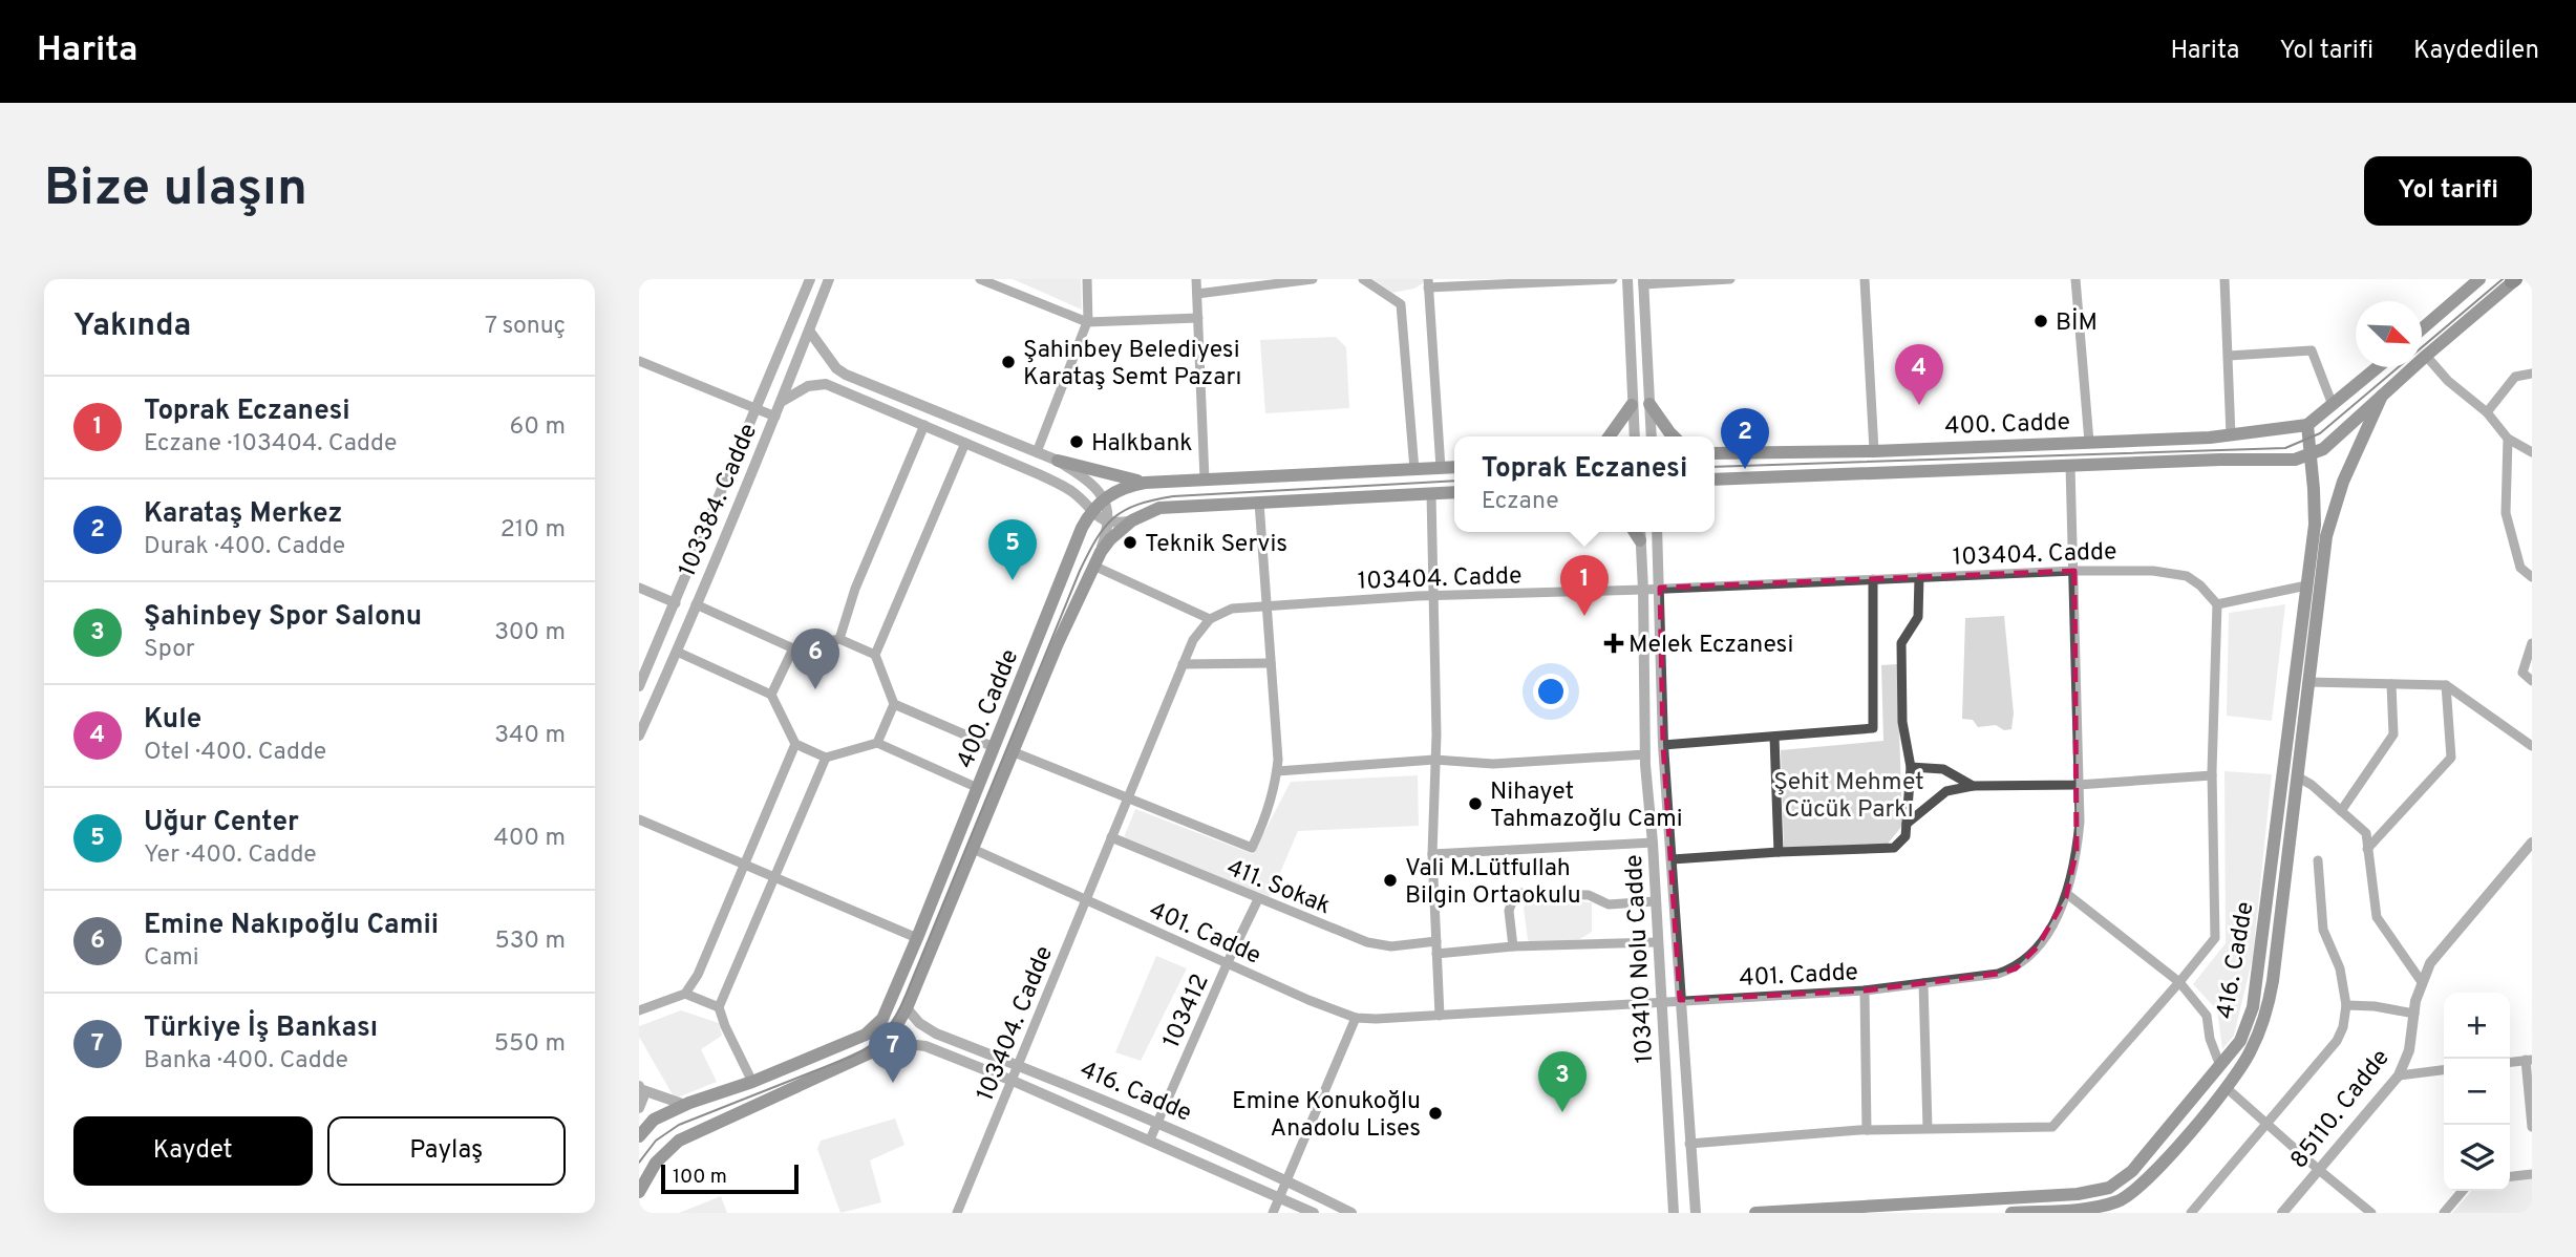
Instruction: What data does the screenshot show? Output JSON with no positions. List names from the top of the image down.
{
  "streets": {
    "main road": ["400. Cadde", "416. Cadde"],
    "street": [
      "103384. Cadde",
      "103404. Cadde",
      "411. Sokak",
      "401. Cadde",
      "103410 Nolu Cadde",
      "103412",
      "85110. Cadde"
    ]
  },
  "crossings": [
    ["400. Cadde", "401. Cadde"],
    ["400. Cadde", "416. Cadde"],
    ["103404. Cadde", "411. Sokak"],
    ["103404. Cadde", "401. Cadde"],
    ["103404. Cadde", "103410 Nolu Cadde"],
    ["103404. Cadde", "416. Cadde"],
    ["411. Sokak", "103412"],
    ["401. Cadde", "103410 Nolu Cadde"],
    ["401. Cadde", "103412"],
    ["416. Cadde", "103412"]
  ],
  "parks": ["Şehit Mehmet Cücük Parkı"],
  "places": {
    "other": [
      "BİM",
      "Şahinbey Belediyesi Karataş Semt Pazarı",
      "Halkbank",
      "Teknik Servis",
      "Nihayet Tahmazoğlu Cami",
      "Vali M.Lütfullah Bilgin Ortaokulu",
      "Emine Konukoğlu Anadolu Lises"
    ],
    "health": ["Melek Eczanesi"]
  },
  "scale_bar": "100 m",
  "north": "bottom right",
  "page": {
    "header": "Harita",
    "nav": ["Harita", "Yol tarifi", "Kaydedilen"],
    "buttons": [
      "Yol tarifi",
      ["Kaydet", "Paylaş"]
    ],
    "title": "Bize ulaşın",
    "heading": ["Yakında", "7 sonuç"],
    "pins": [
      "4",
      "2",
      "5",
      "1",
      "6",
      "7",
      "3"
    ],
    "list": [
      {
        "mark": "1",
        "name": "Toprak Eczanesi",
        "note": "Eczane · 103404. Cadde",
        "value": "60 m"
      },
      {
        "mark": "2",
        "name": "Karataş Merkez",
        "note": "Durak · 400. Cadde",
        "value": "210 m"
      },
      {
        "mark": "3",
        "name": "Şahinbey Spor Salonu",
        "note": "Spor",
        "value": "300 m"
      },
      {
        "mark": "4",
        "name": "Kule",
        "note": "Otel · 400. Cadde",
        "value": "340 m"
      },
      {
        "mark": "5",
        "name": "Uğur Center",
        "note": "Yer · 400. Cadde",
        "value": "400 m"
      },
      {
        "mark": "6",
        "name": "Emine Nakıpoğlu Camii",
        "note": "Cami",
        "value": "530 m"
      },
      {
        "mark": "7",
        "name": "Türkiye İş Bankası",
        "note": "Banka · 400. Cadde",
        "value": "550 m"
      }
    ],
    "popup": ["Toprak Eczanesi", "Eczane"],
    "map_buttons": ["+", "−"],
    "scale": "100 m"
  }
}
